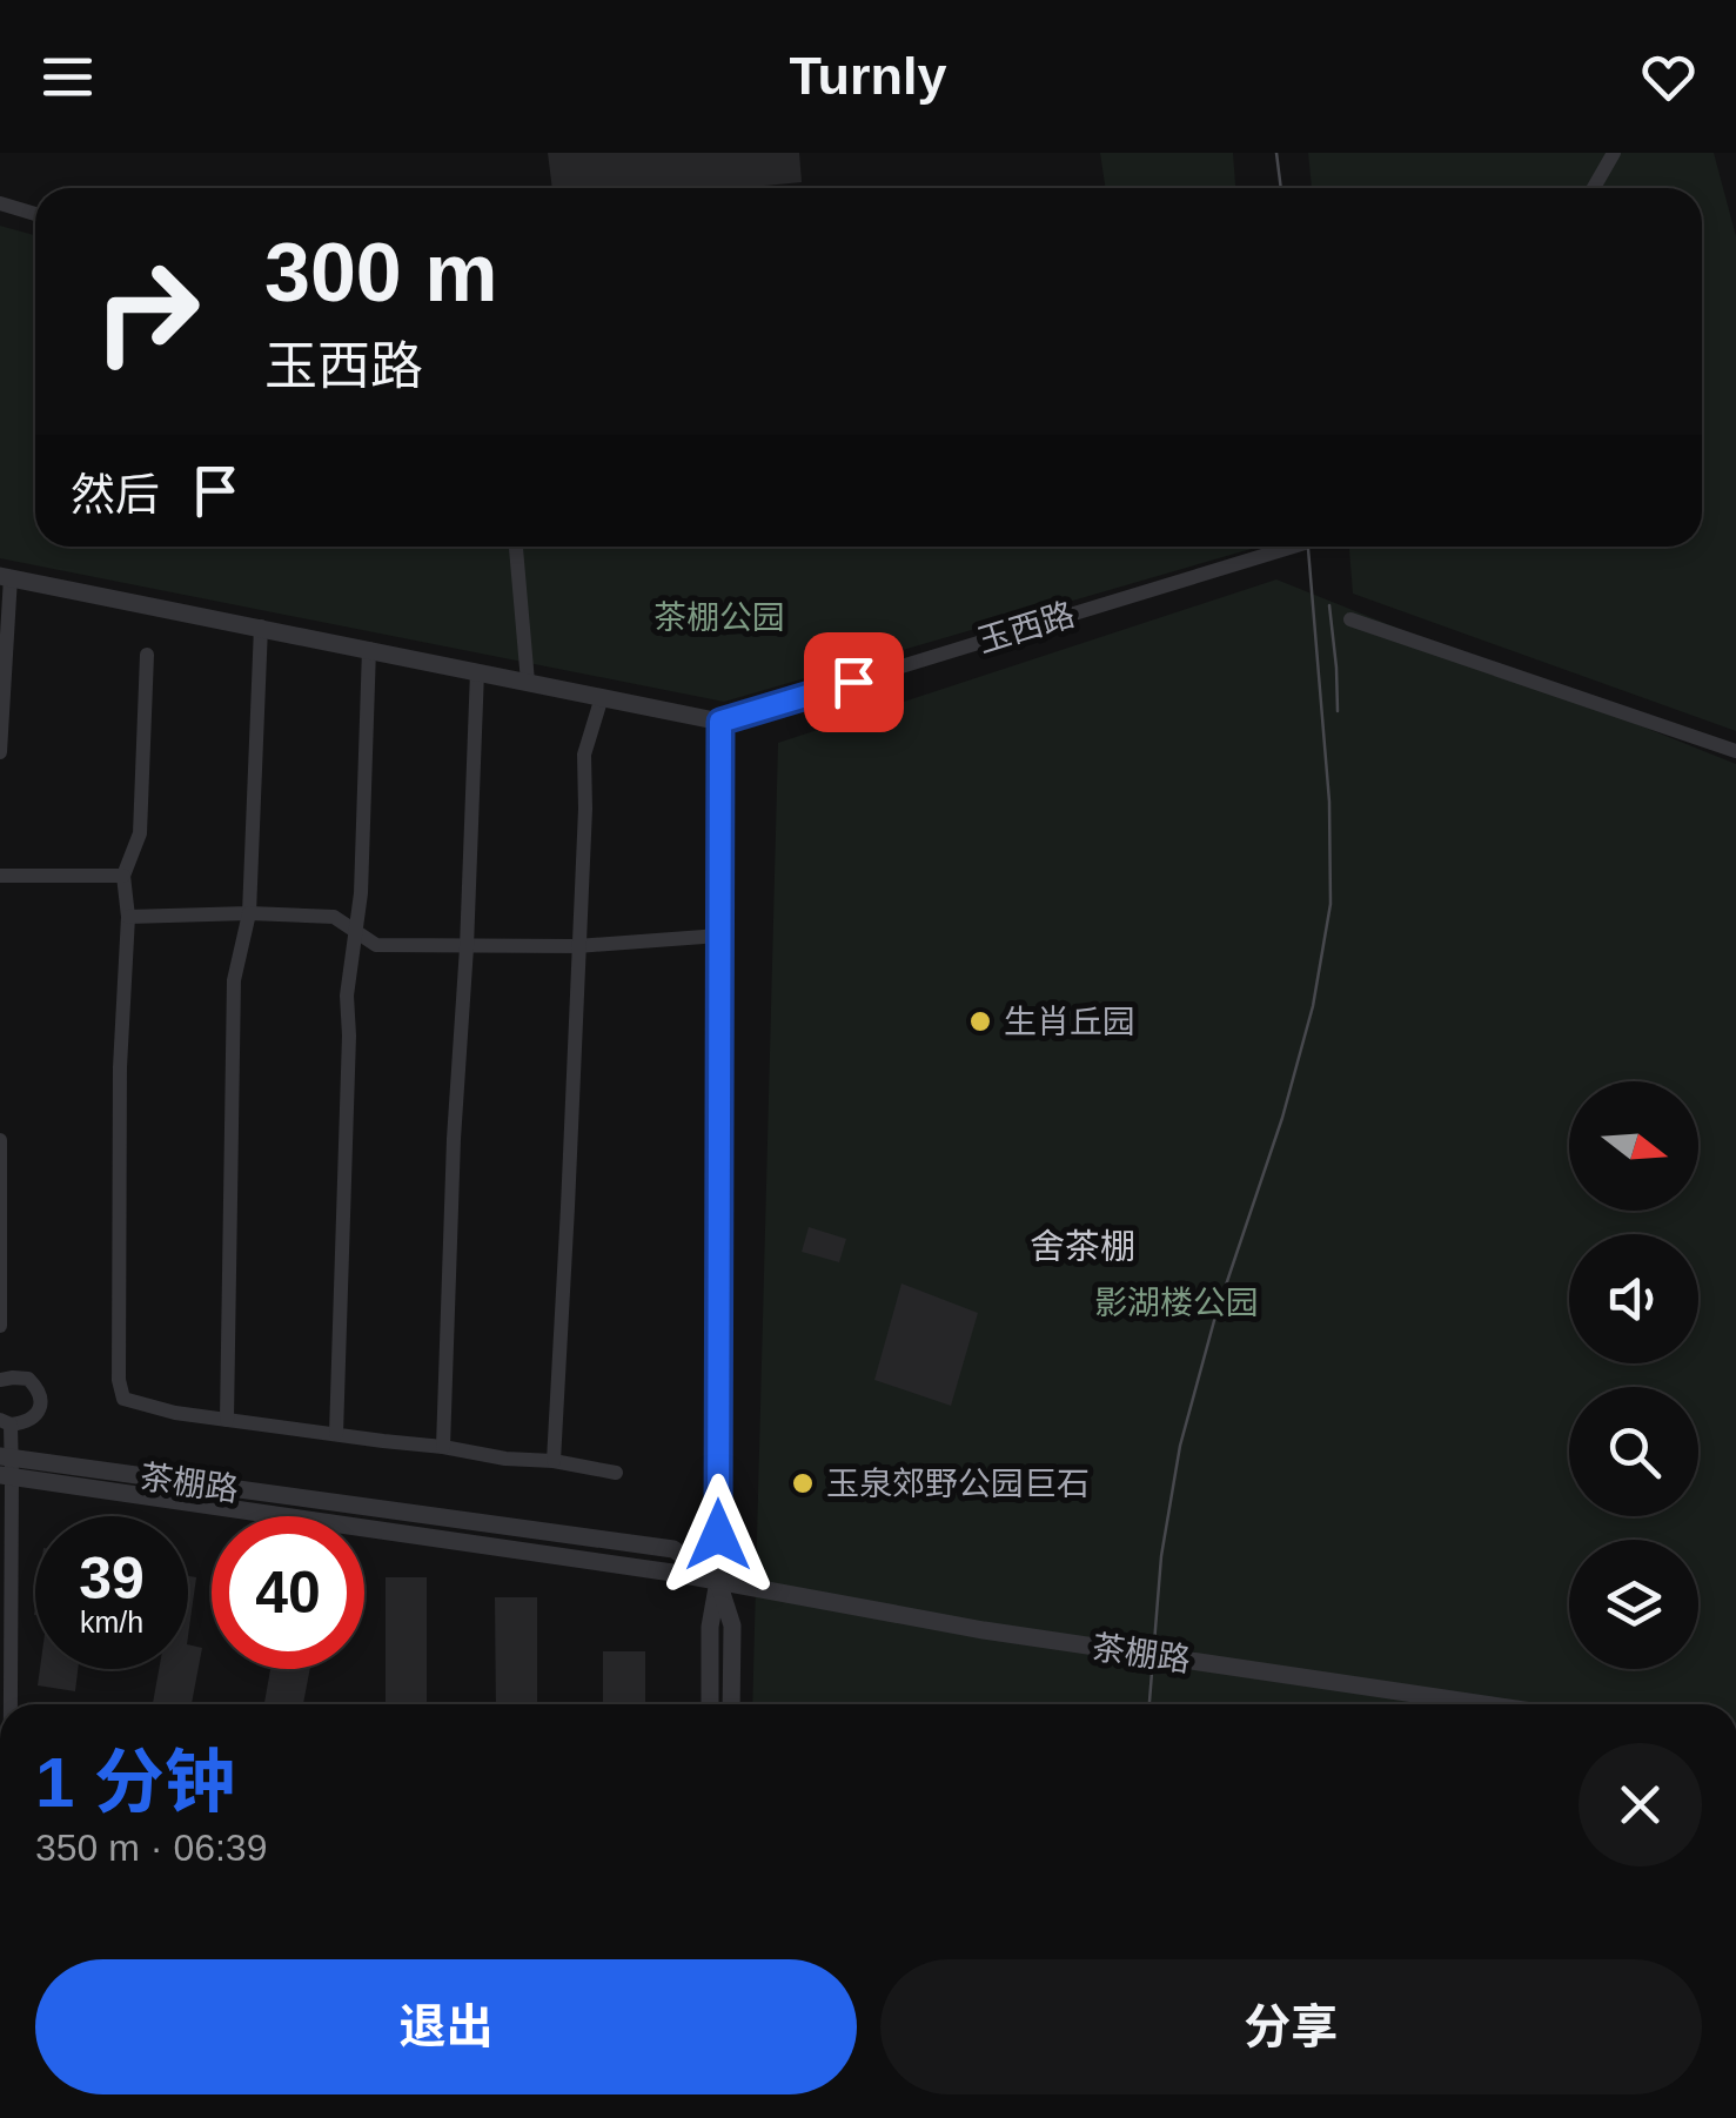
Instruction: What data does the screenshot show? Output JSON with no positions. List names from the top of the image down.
{
  "streets": {
    "street": ["玉西路", "茶棚路"]
  },
  "districts": ["舍茶棚"],
  "parks": ["茶棚公园", "影湖楼公园"],
  "places": ["生肖丘园", "玉泉郊野公园巨石"],
  "north": "right",
  "page": {
    "header": "Turnly",
    "turn": ["300 m", "玉西路"],
    "then": "然后",
    "speed": "39 km/h",
    "limit": "40",
    "heading": ["1 分钟", "350 m · 06:39"],
    "buttons": ["退出", "分享"]
  }
}
